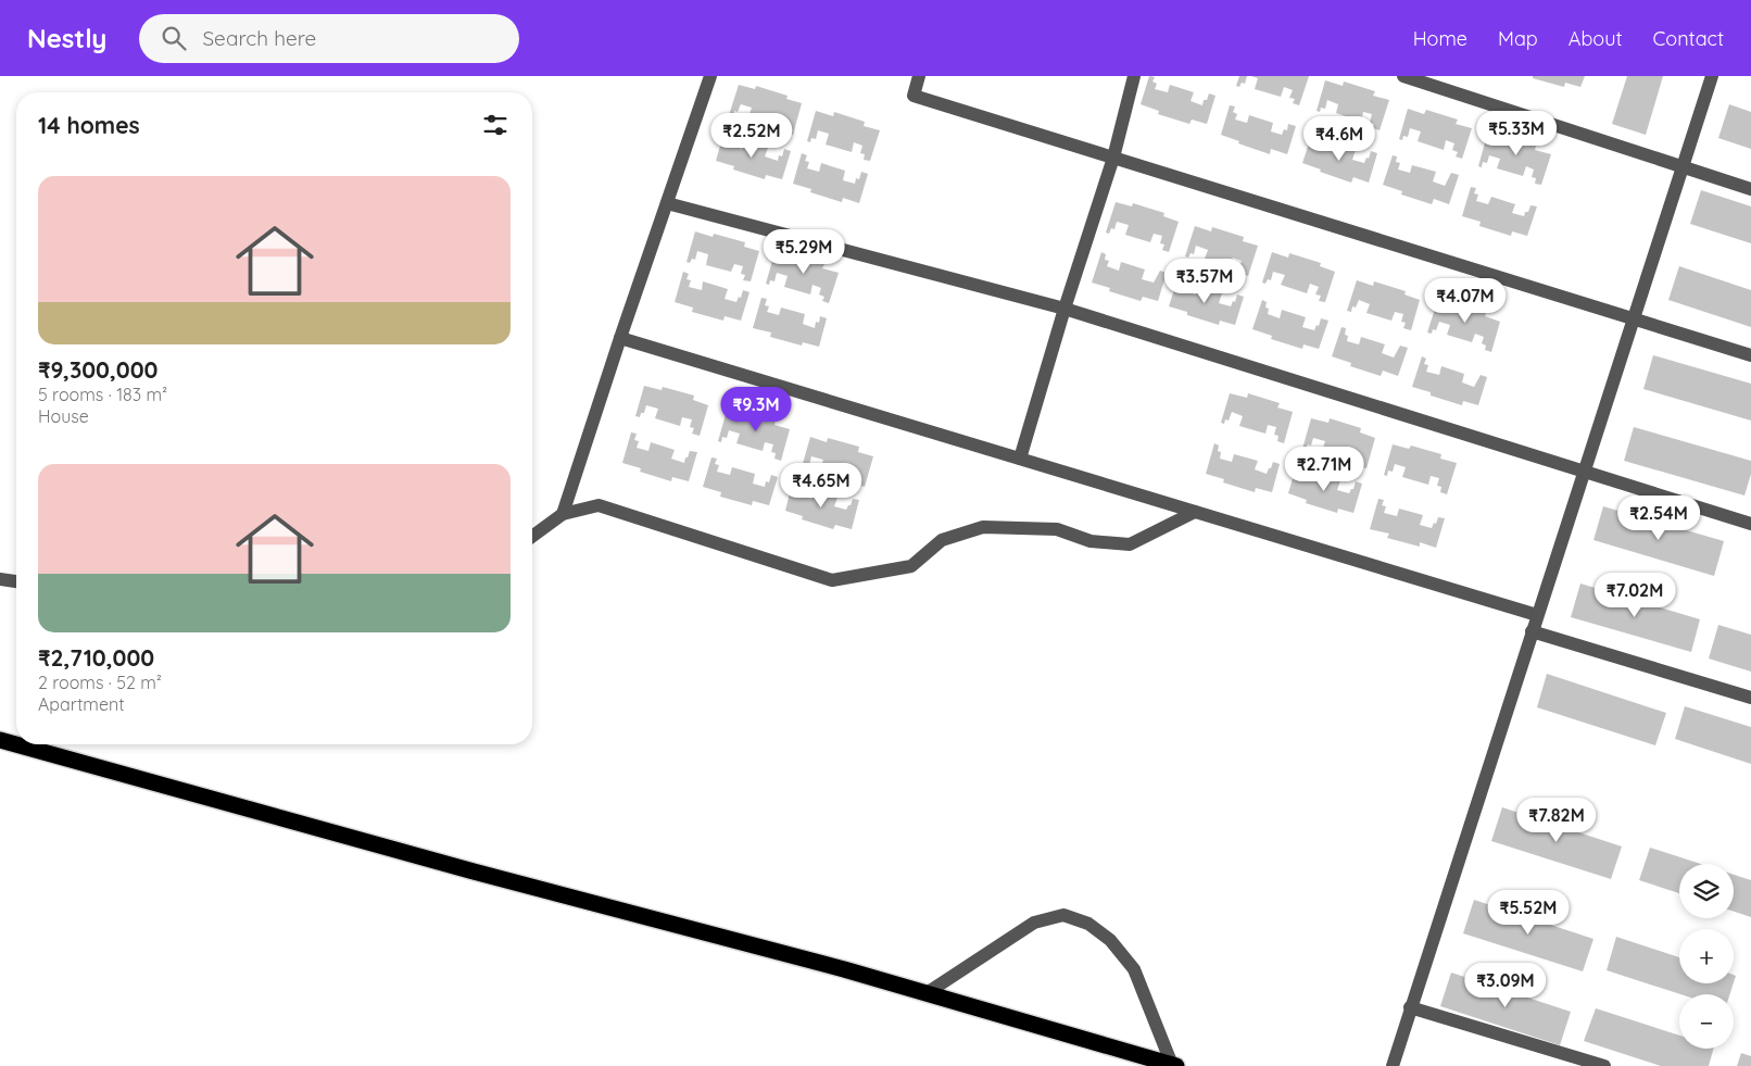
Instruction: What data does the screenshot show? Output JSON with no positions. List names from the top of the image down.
{
  "page": {
    "header": "Nestly",
    "search": "Search here",
    "nav": [
      "Home",
      "Map",
      "About",
      "Contact"
    ],
    "heading": "14 homes",
    "price": [
      "₹5.33M",
      "₹2.52M",
      "₹4.6M",
      "₹5.29M",
      "₹3.57M",
      "₹4.07M",
      "₹9.3M",
      "₹2.71M",
      "₹4.65M",
      "₹2.54M",
      "₹7.02M",
      "₹7.82M",
      "₹5.52M",
      "₹3.09M"
    ],
    "list": [
      {
        "name": "₹9,300,000",
        "note": "5 rooms · 183 m² · House"
      },
      {
        "name": "₹2,710,000",
        "note": "2 rooms · 52 m² · Apartment"
      }
    ],
    "map_buttons": ["+", "−"]
  }
}
